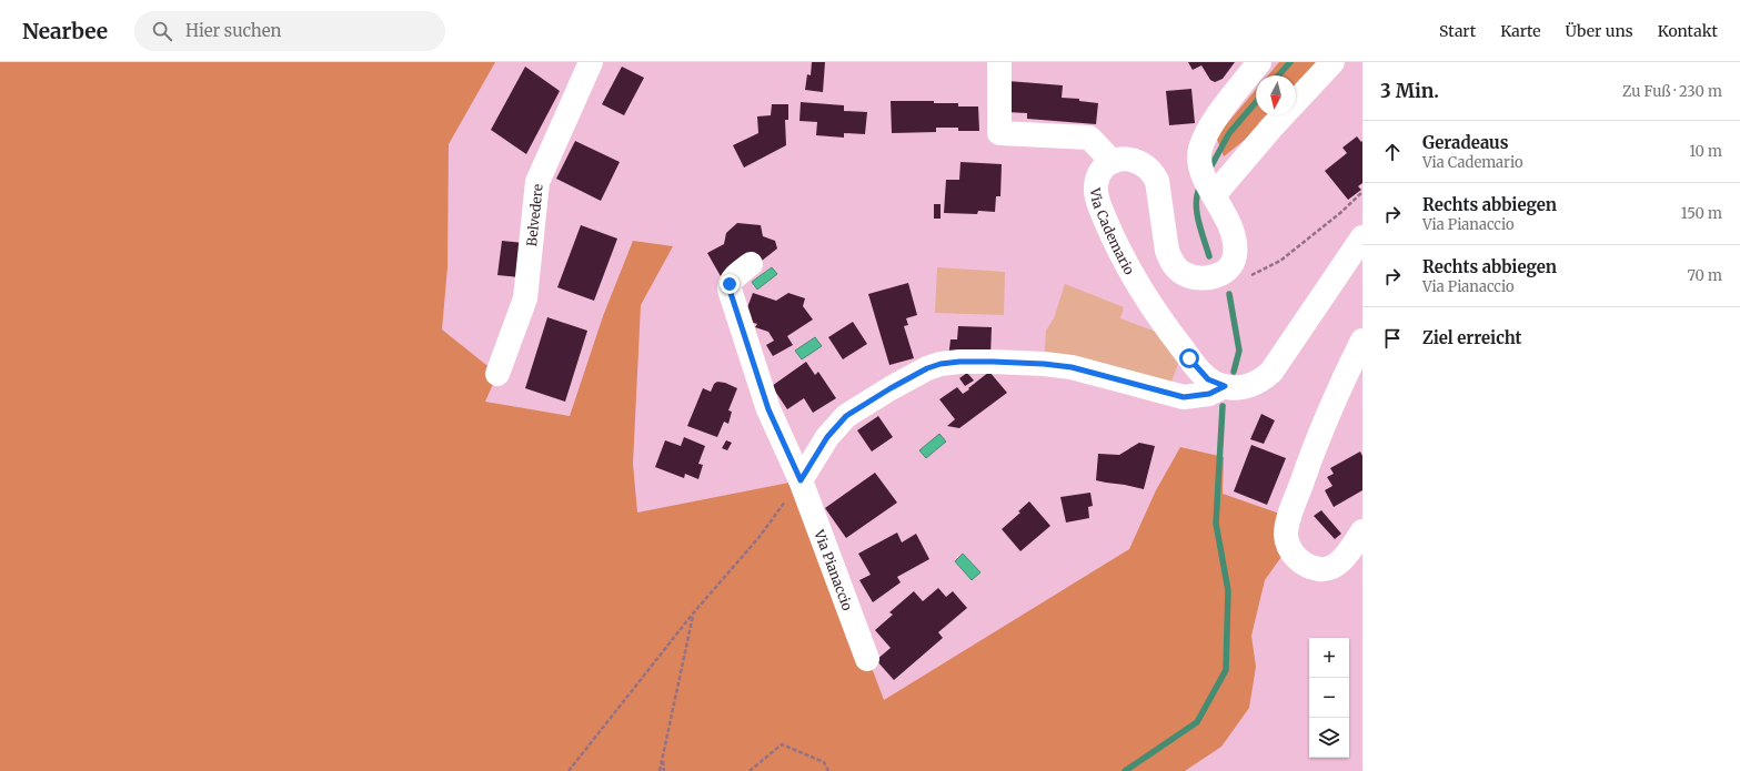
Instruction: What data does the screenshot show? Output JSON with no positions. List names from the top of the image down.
{
  "streets": {
    "street": ["Belvedere", "Via Cademario", "Via Pianaccio"]
  },
  "north": "bottom",
  "page": {
    "header": "Nearbee",
    "search": "Hier suchen",
    "nav": [
      "Start",
      "Karte",
      "Über uns",
      "Kontakt"
    ],
    "heading": ["3 Min.", "Zu Fuß · 230 m"],
    "list": [
      ["Geradeaus", "Via Cademario", "10 m"],
      ["Rechts abbiegen", "Via Pianaccio", "150 m"],
      ["Rechts abbiegen", "Via Pianaccio", "70 m"],
      "Ziel erreicht"
    ],
    "map_buttons": ["+", "−"]
  }
}
